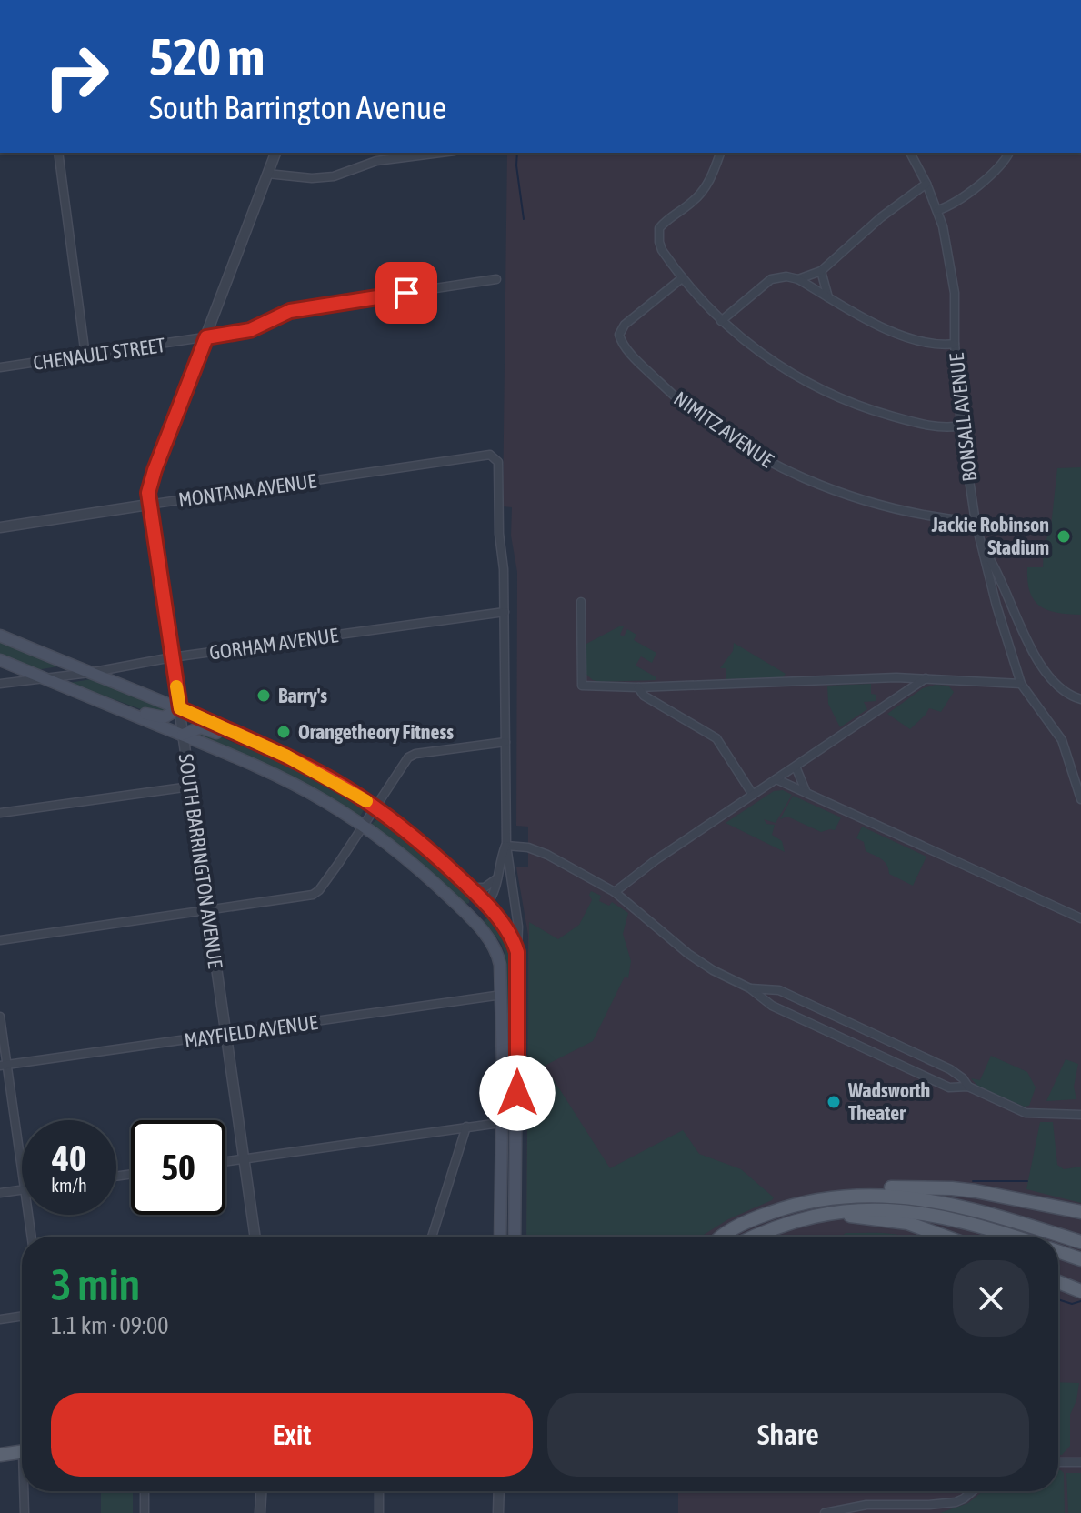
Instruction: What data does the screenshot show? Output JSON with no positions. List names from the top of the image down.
{
  "streets": {
    "street": [
      "CHENAULT STREET",
      "BONSALL AVENUE",
      "NIMITZ AVENUE",
      "MONTANA AVENUE",
      "GORHAM AVENUE",
      "SOUTH BARRINGTON AVENUE",
      "MAYFIELD AVENUE"
    ]
  },
  "crossings": [
    ["CHENAULT STREET", "SOUTH BARRINGTON AVENUE"],
    ["BONSALL AVENUE", "NIMITZ AVENUE"],
    ["MONTANA AVENUE", "GORHAM AVENUE"],
    ["MONTANA AVENUE", "SOUTH BARRINGTON AVENUE"],
    ["GORHAM AVENUE", "SOUTH BARRINGTON AVENUE"],
    ["SOUTH BARRINGTON AVENUE", "MAYFIELD AVENUE"]
  ],
  "places": [
    "Jackie Robinson Stadium",
    "Barry's",
    "Orangetheory Fitness",
    "Wadsworth Theater"
  ],
  "page": {
    "turn": ["520 m", "South Barrington Avenue"],
    "speed": "40 km/h",
    "limit": "50",
    "heading": ["3 min", "1.1 km · 09:00"],
    "buttons": ["Exit", "Share"]
  }
}
